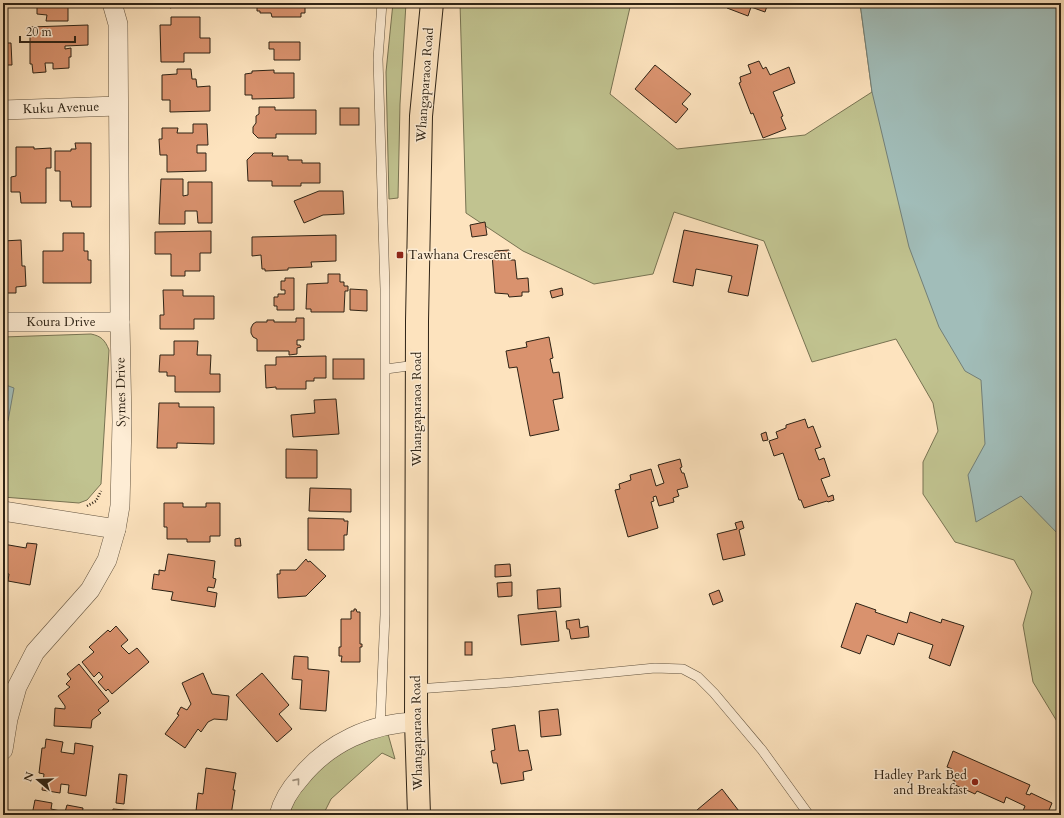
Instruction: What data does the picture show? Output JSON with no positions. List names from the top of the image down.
{
  "streets": {
    "main road": ["Whangaparaoa Road"],
    "street": ["Kuku Avenue", "Koura Drive", "Symes Drive"]
  },
  "crossings": [
    ["Kuku Avenue", "Symes Drive"],
    ["Koura Drive", "Symes Drive"]
  ],
  "places": {
    "transit": ["Tawhana Crescent"],
    "other": ["Hadley Park Bed and Breakfast"]
  },
  "scale_bar": "20 m",
  "north": "left"
}
